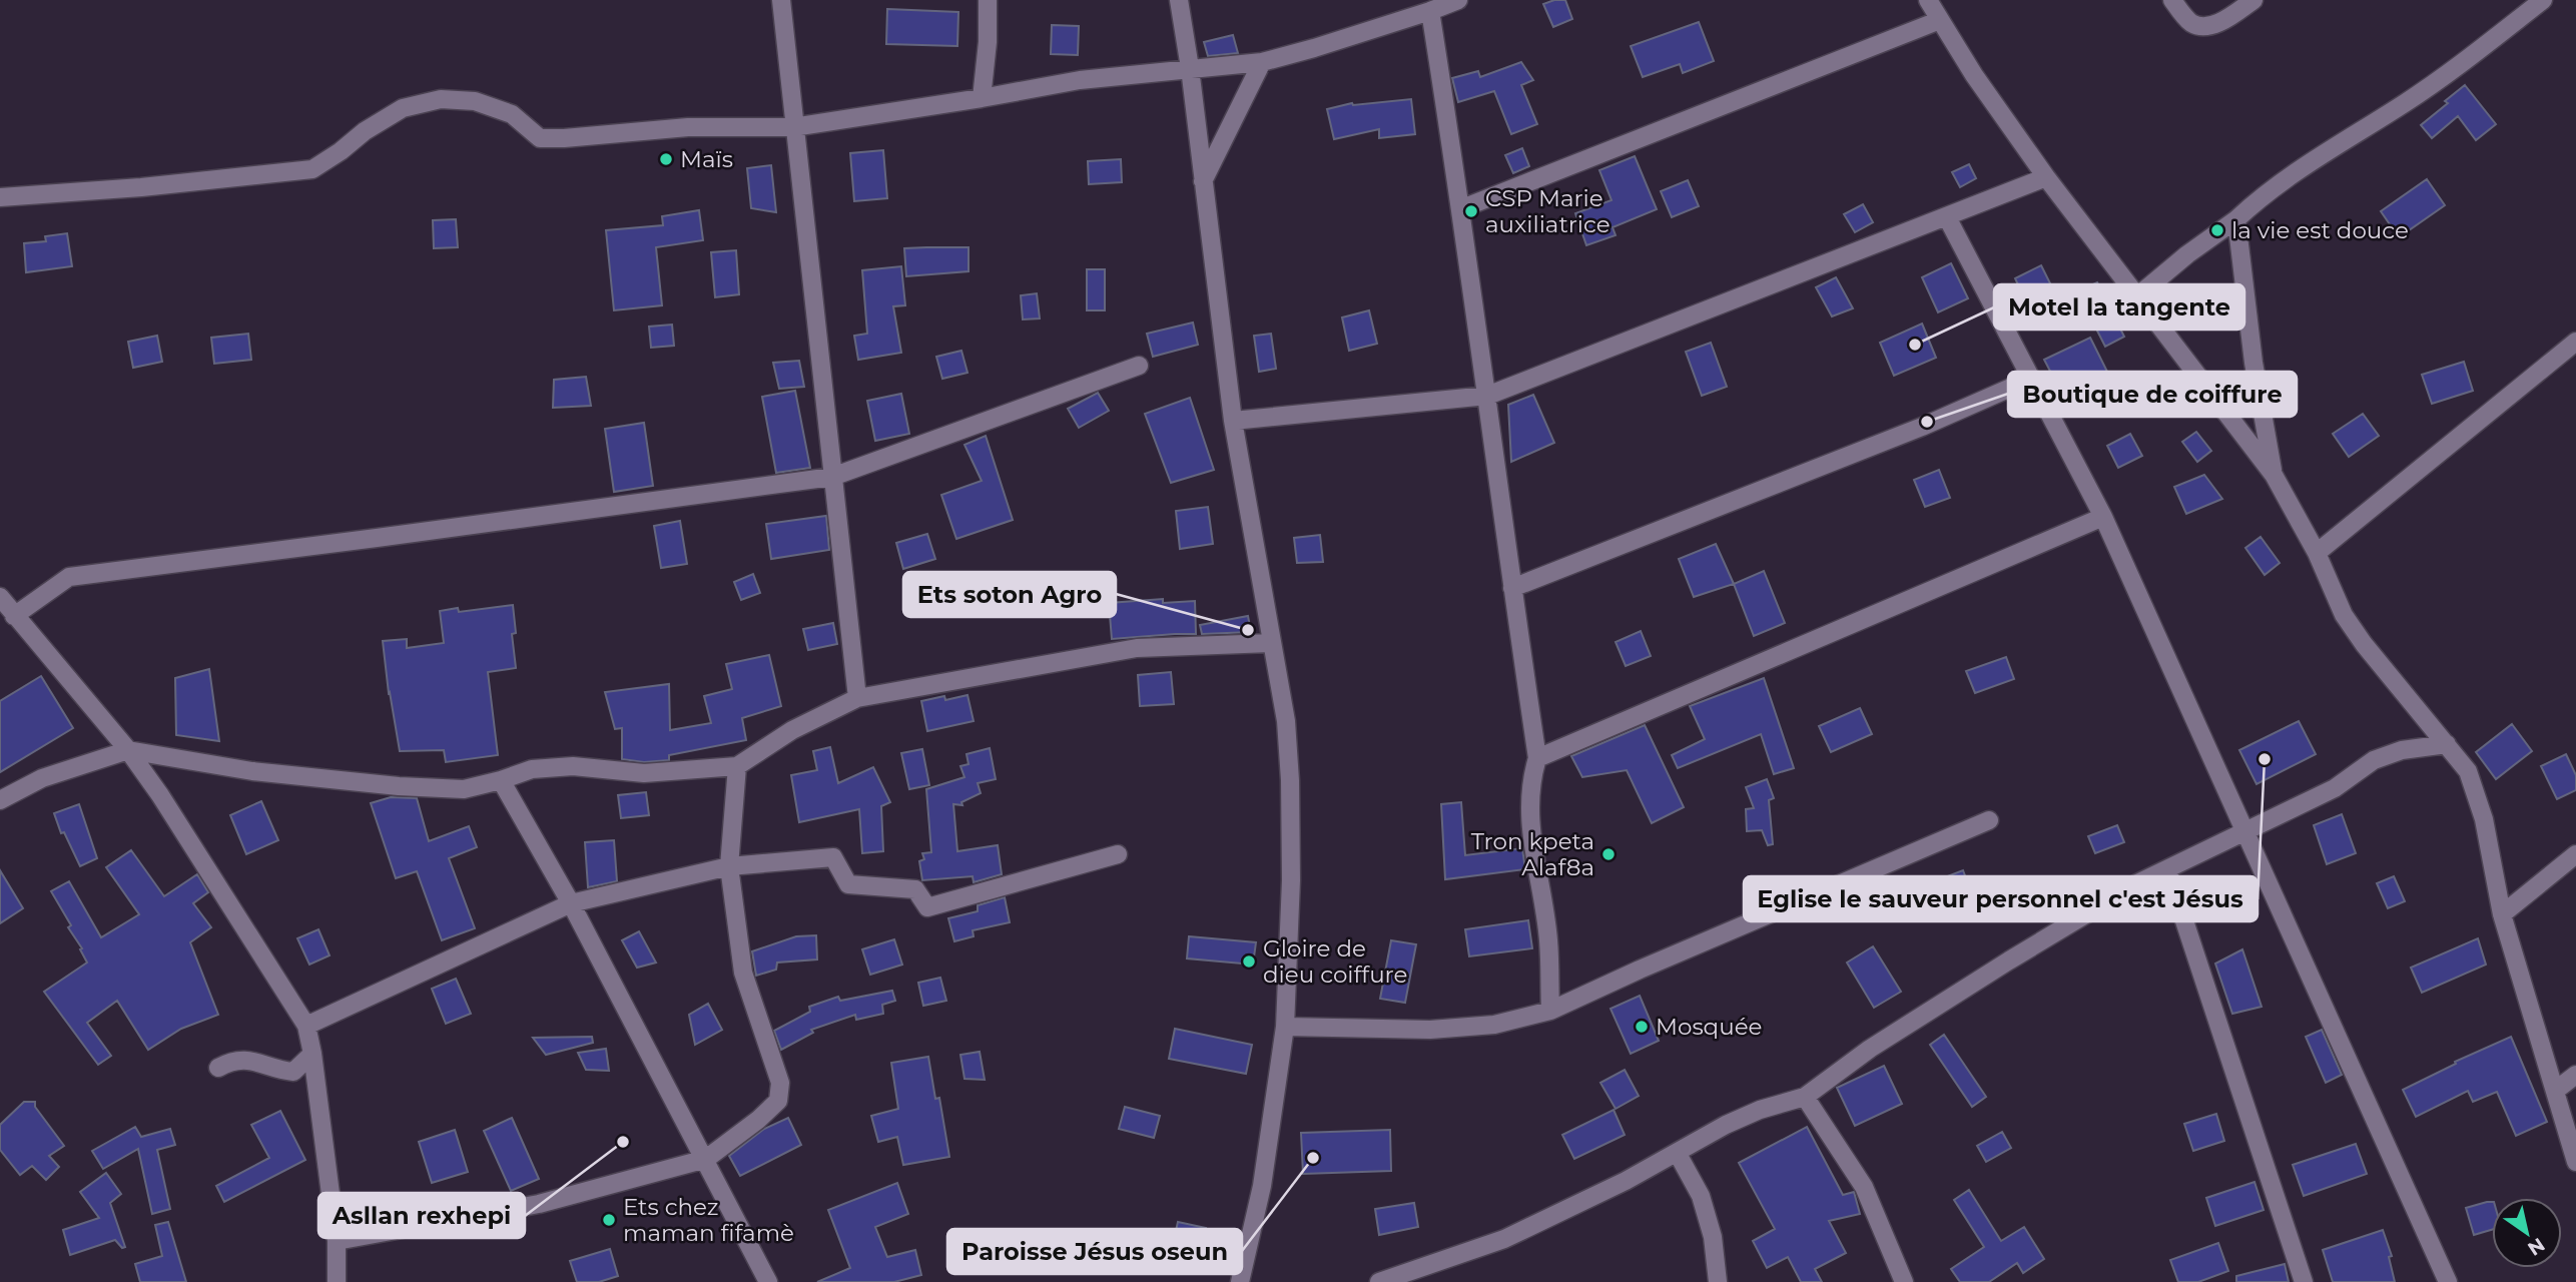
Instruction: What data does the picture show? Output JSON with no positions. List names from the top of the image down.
{
  "places": [
    "Maïs",
    "CSP Marie auxiliatrice",
    "la vie est douce",
    "Motel la tangente",
    "Boutique de coiffure",
    "Ets soton Agro",
    "Eglise le sauveur personnel c'est Jésus",
    "Tron kpeta Alaf8a",
    "Gloire de dieu coiffure",
    "Mosquée",
    "Asllan rexhepi",
    "Paroisse Jésus oseun",
    "Ets chez maman fifamè"
  ],
  "north": "bottom right"
}
